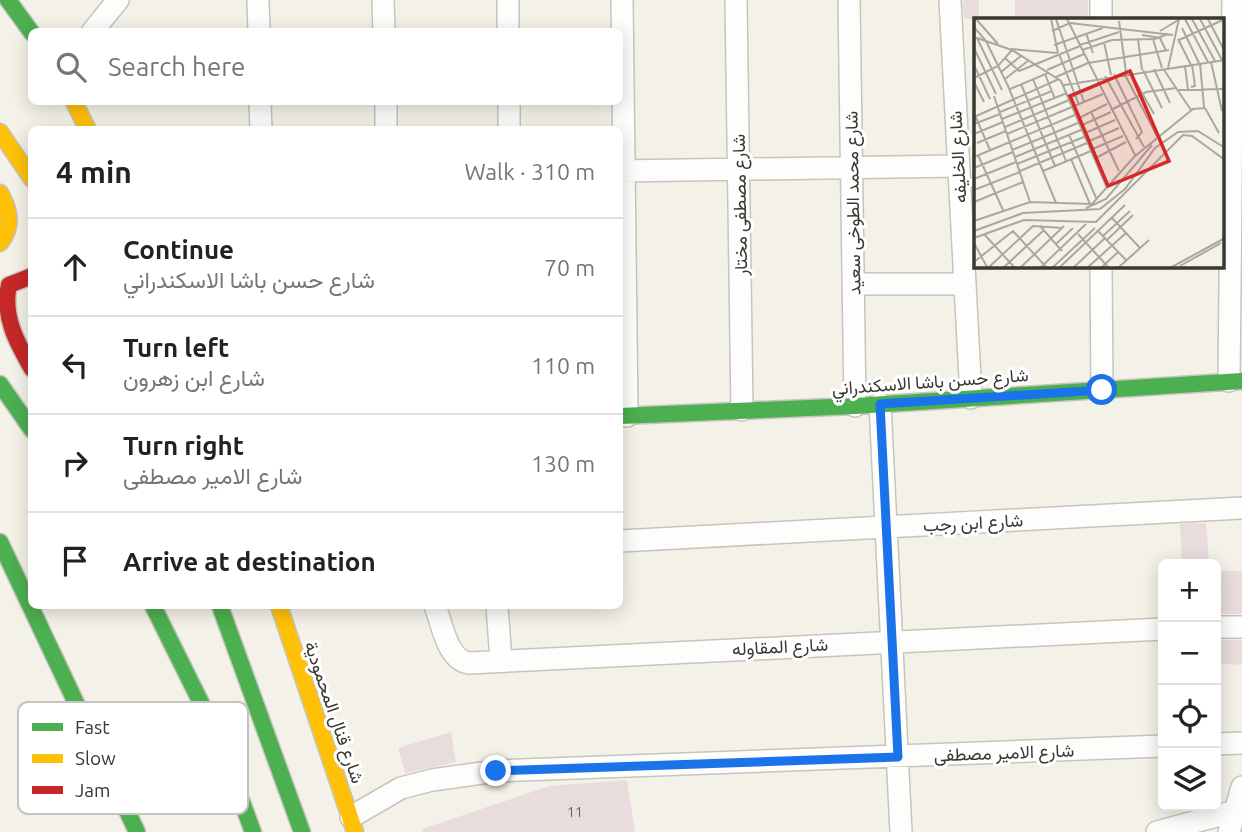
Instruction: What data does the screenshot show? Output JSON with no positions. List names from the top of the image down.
{
  "streets": {
    "street": [
      "شارع الخليفه",
      "شارع محمد الطوخى سعيد",
      "شارع مصطفى مختار",
      "شارع حسن باشا الاسكندراني",
      "شارع ابن رجب",
      "شارع المقاوله",
      "شارع قنال المحمودية",
      "شارع الامير مصطفى"
    ]
  },
  "crossings": [
    ["شارع الخليفه", "شارع حسن باشا الاسكندراني"],
    ["شارع محمد الطوخى سعيد", "شارع حسن باشا الاسكندراني"],
    ["شارع مصطفى مختار", "شارع حسن باشا الاسكندراني"],
    ["شارع قنال المحمودية", "شارع الامير مصطفى"]
  ],
  "house_numbers": ["11"],
  "legend": ["Fast", "Slow", "Jam"],
  "page": {
    "search": "Search here",
    "heading": ["4 min", "Walk · 310 m"],
    "list": [
      ["Continue", "شارع حسن باشا الاسكندراني", "70 m"],
      ["Turn left", "شارع ابن زهرون", "110 m"],
      ["Turn right", "شارع الامير مصطفى", "130 m"],
      "Arrive at destination"
    ],
    "map_buttons": ["+", "−"]
  }
}
